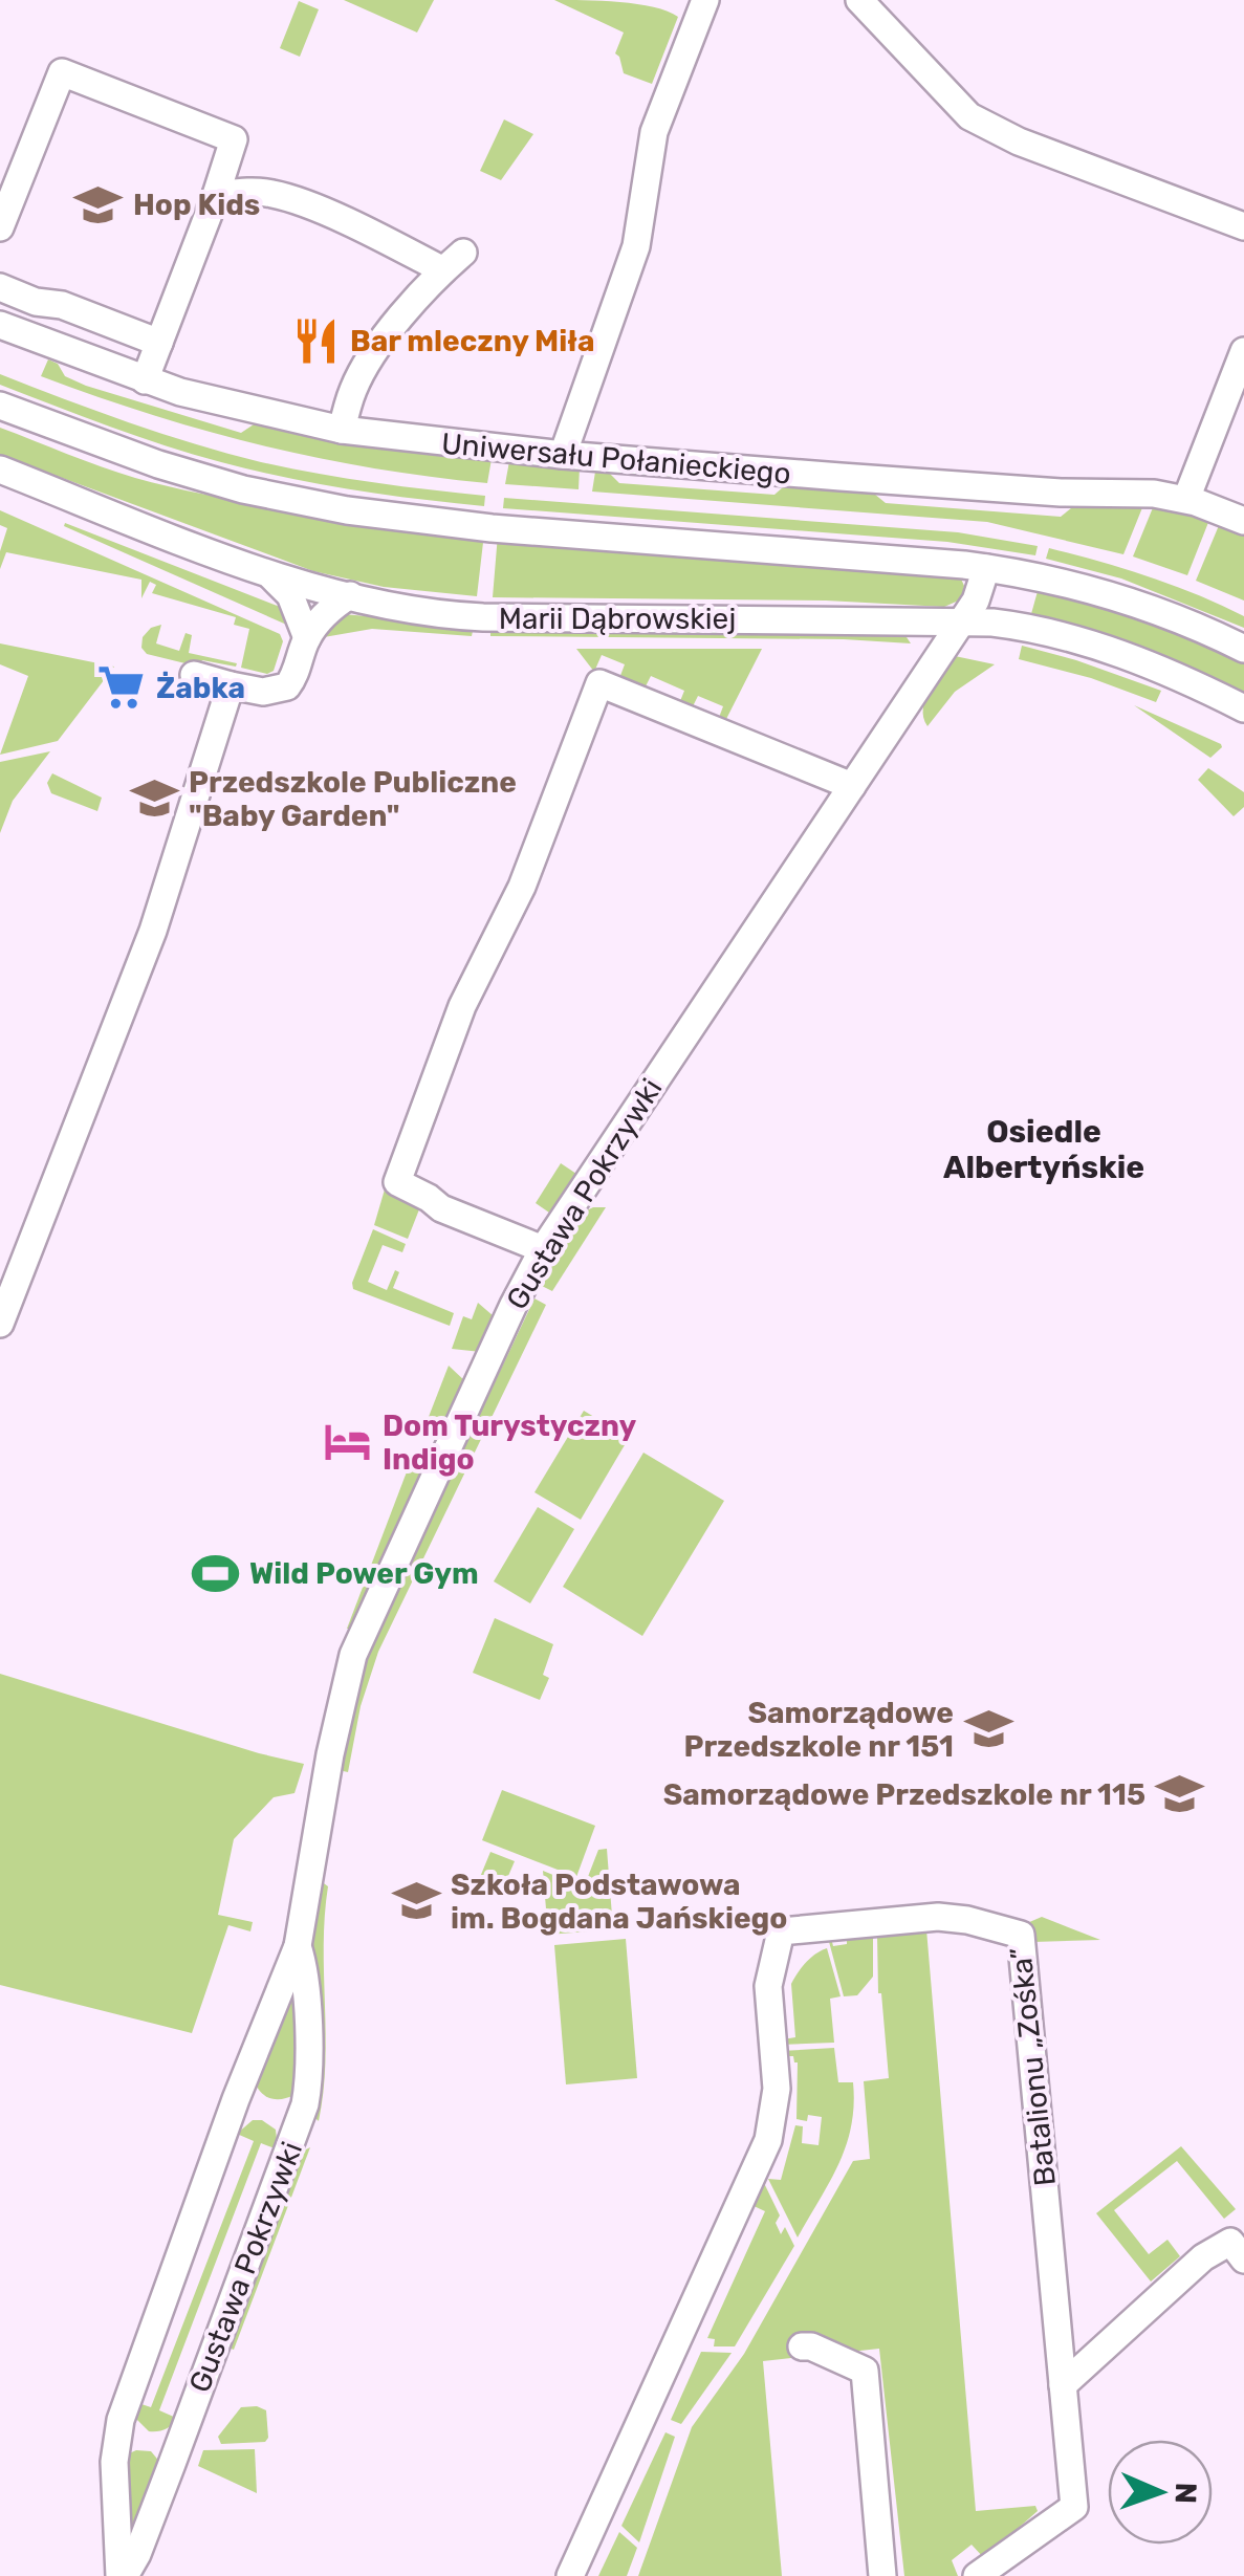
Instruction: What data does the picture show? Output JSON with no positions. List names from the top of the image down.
{
  "streets": {
    "street": [
      "Uniwersału Połanieckiego",
      "Marii Dąbrowskiej",
      "Gustawa Pokrzywki",
      "Batalionu „Zośka”"
    ]
  },
  "crossings": [
    ["Marii Dąbrowskiej", "Gustawa Pokrzywki"]
  ],
  "districts": ["Osiedle Albertyńskie"],
  "places": {
    "school or university": [
      "Hop Kids",
      "Przedszkole Publiczne \"Baby Garden\"",
      "Samorządowe Przedszkole nr 151",
      "Samorządowe Przedszkole nr 115",
      "Szkoła Podstawowa im. Bogdana Jańskiego"
    ],
    "restaurant": ["Bar mleczny Miła"],
    "supermarket": ["Żabka"],
    "hotel": ["Dom Turystyczny Indigo"],
    "sports": ["Wild Power Gym"]
  },
  "north": "right"
}
